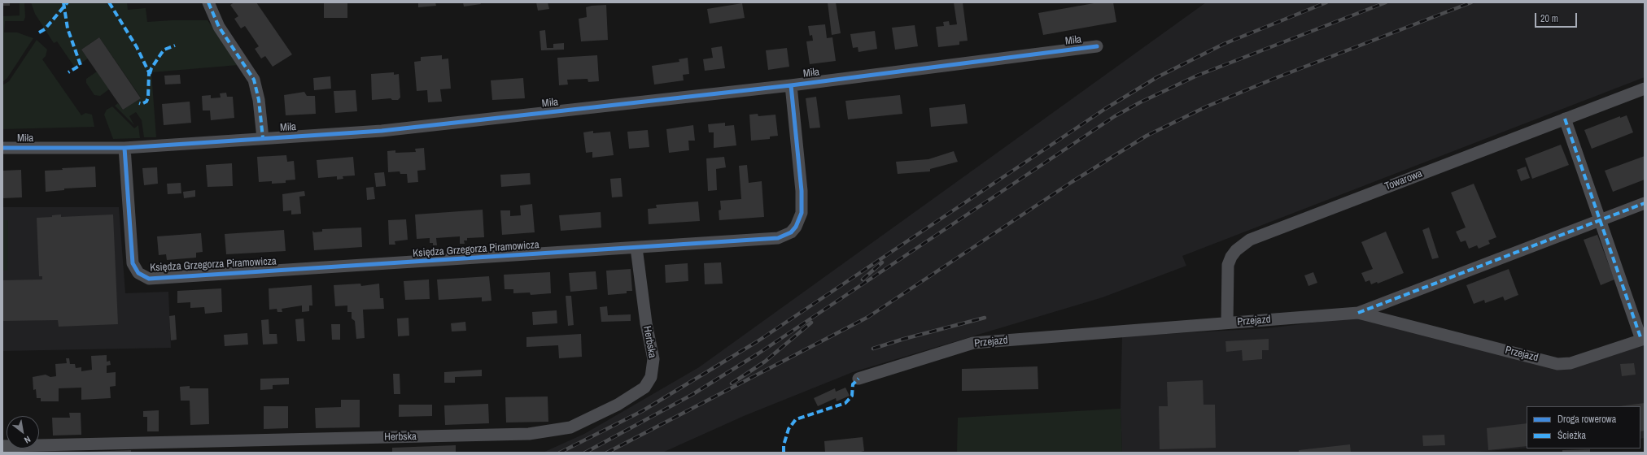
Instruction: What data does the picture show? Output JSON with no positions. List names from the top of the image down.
{
  "streets": {
    "street": [
      "Miła",
      "Towarowa",
      "Księdza Grzegorza Piramowicza",
      "Przejazd",
      "Herbska"
    ]
  },
  "crossings": [
    ["Miła", "Księdza Grzegorza Piramowicza"],
    ["Towarowa", "Przejazd"],
    ["Księdza Grzegorza Piramowicza", "Herbska"]
  ],
  "legend": ["Droga rowerowa", "Ścieżka"],
  "scale_bar": "20 m",
  "north": "bottom right"
}
